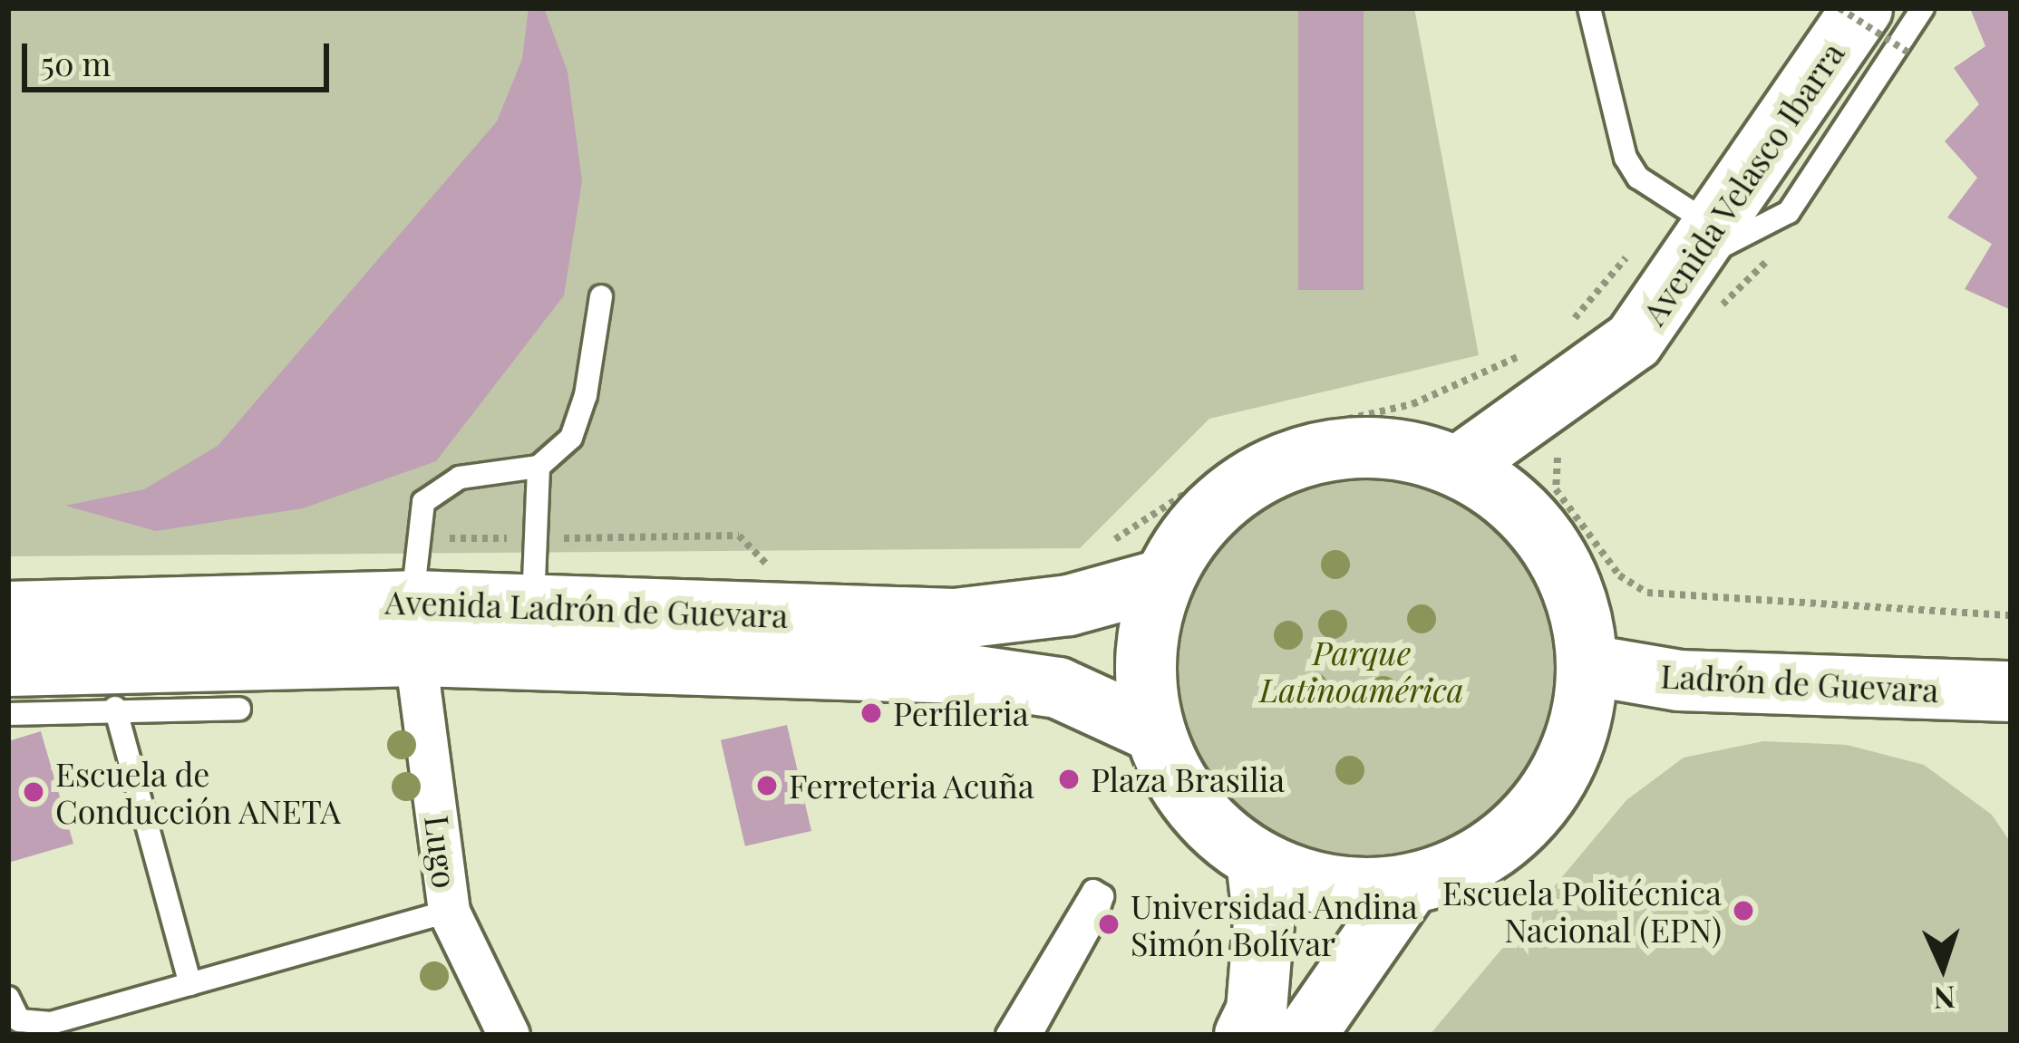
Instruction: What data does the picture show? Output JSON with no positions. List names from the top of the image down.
{
  "streets": {
    "main road": ["Avenida Velasco Ibarra", "Avenida Ladrón de Guevara", "Ladrón de Guevara"],
    "street": ["Lugo"]
  },
  "crossings": [
    ["Avenida Ladrón de Guevara", "Lugo"]
  ],
  "parks": ["Parque Latinoamérica"],
  "places": [
    "Perfileria",
    "Plaza Brasilia",
    "Ferreteria Acuña",
    "Escuela de Conducción ANETA",
    "Escuela Politécnica Nacional (EPN)",
    "Universidad Andina Simón Bolívar"
  ],
  "scale_bar": "50 m",
  "north": "bottom"
}
